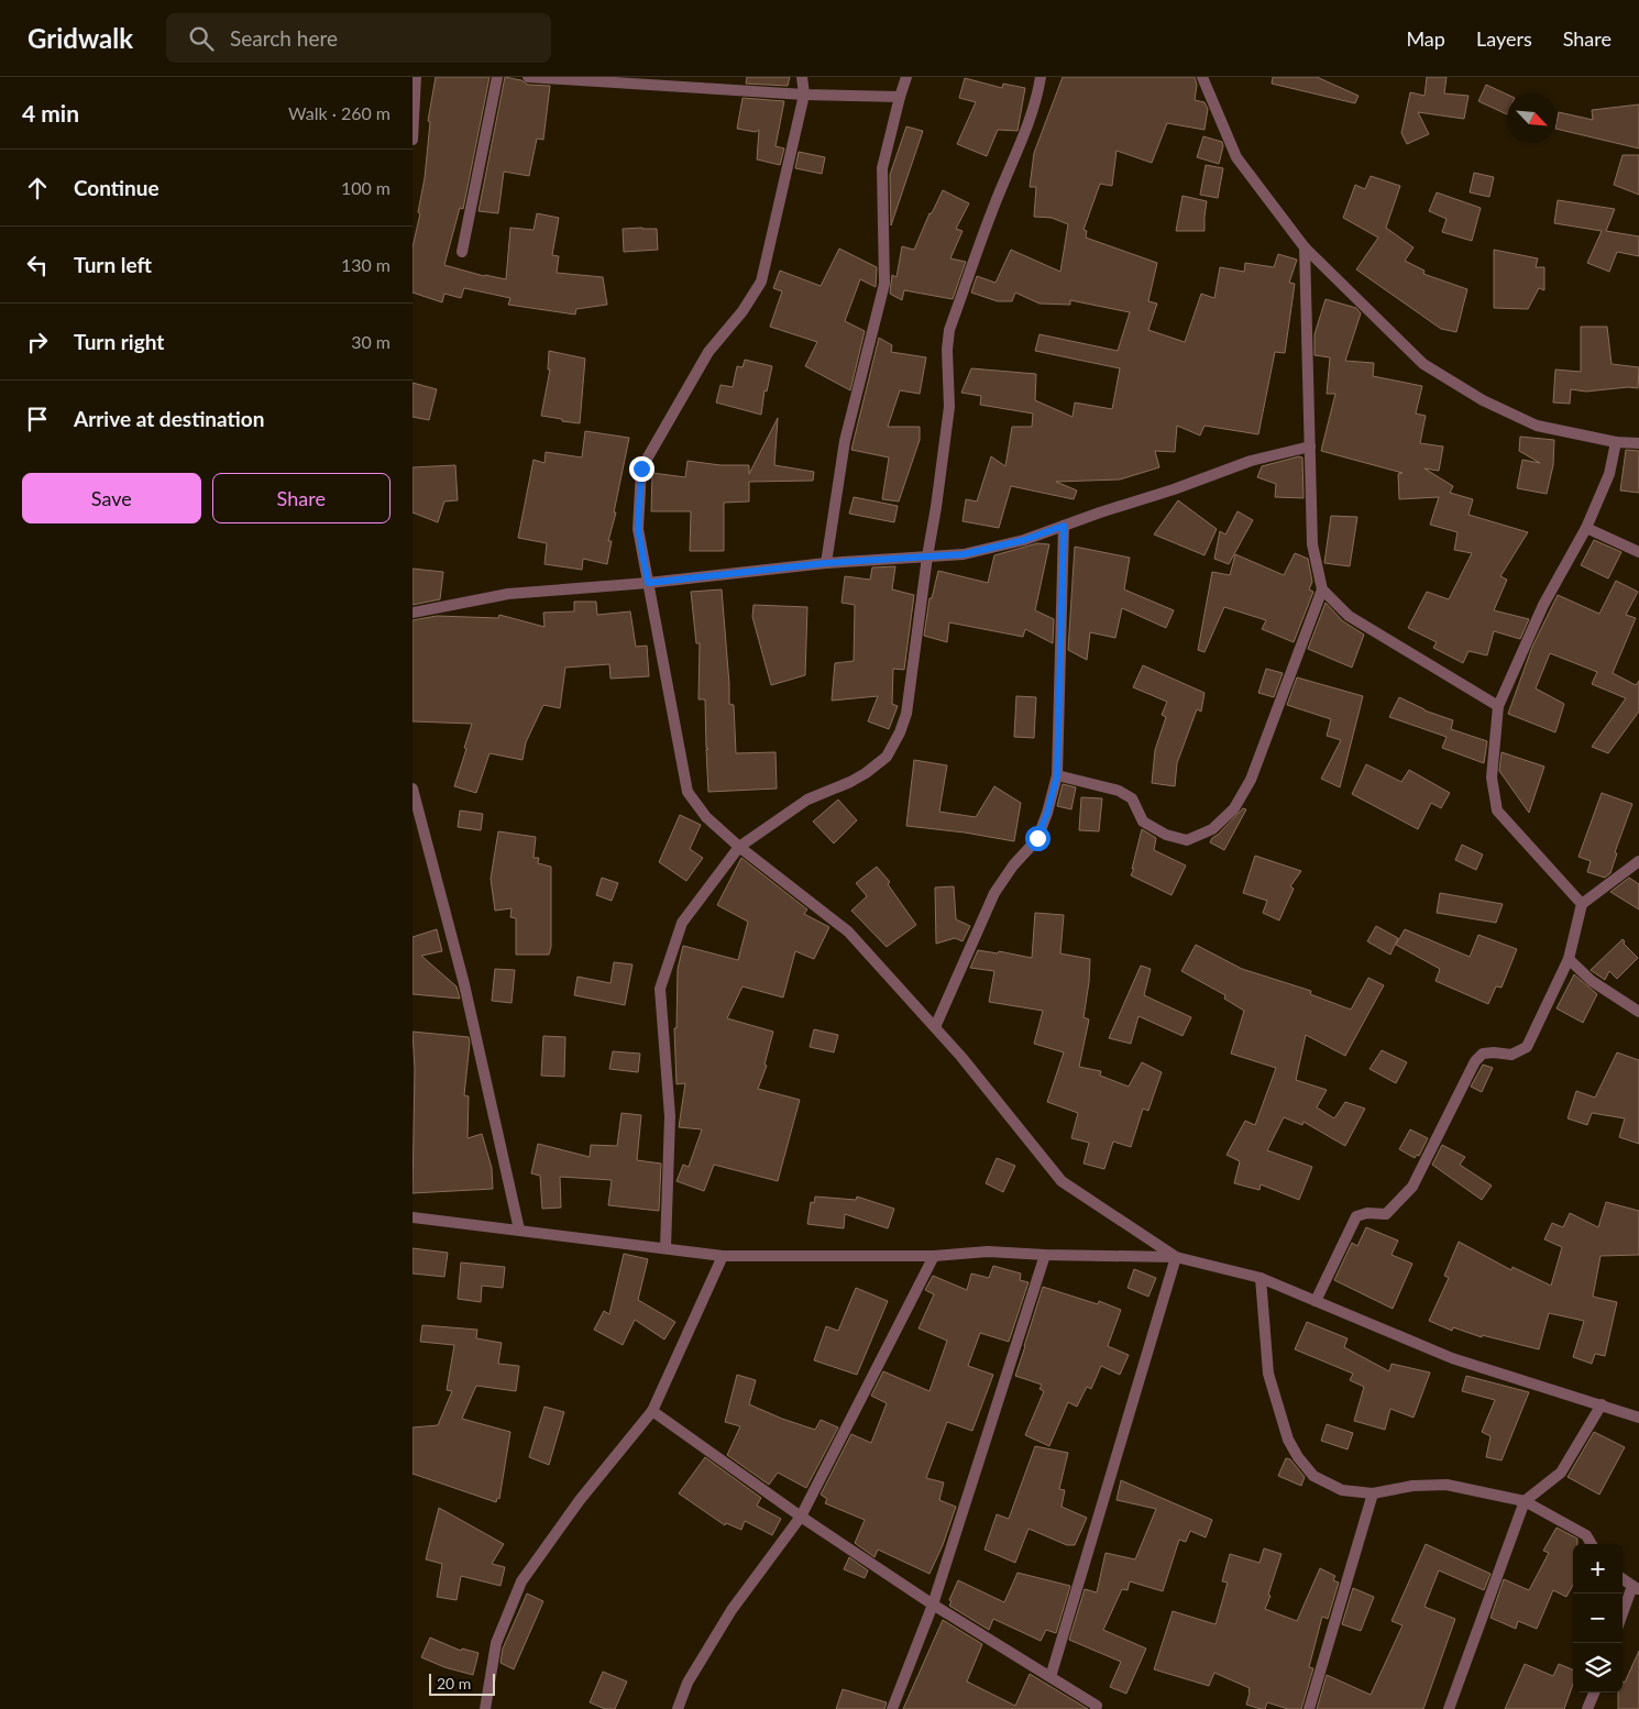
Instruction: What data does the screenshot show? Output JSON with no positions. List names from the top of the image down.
{
  "scale_bar": "20 m",
  "north": "bottom right",
  "page": {
    "header": "Gridwalk",
    "search": "Search here",
    "nav": ["Map", "Layers", "Share"],
    "heading": ["4 min", "Walk · 260 m"],
    "list": [
      ["Continue", "100 m"],
      ["Turn left", "130 m"],
      ["Turn right", "30 m"],
      "Arrive at destination"
    ],
    "buttons": ["Save", "Share"],
    "map_buttons": ["+", "−"],
    "scale": "20 m"
  }
}
